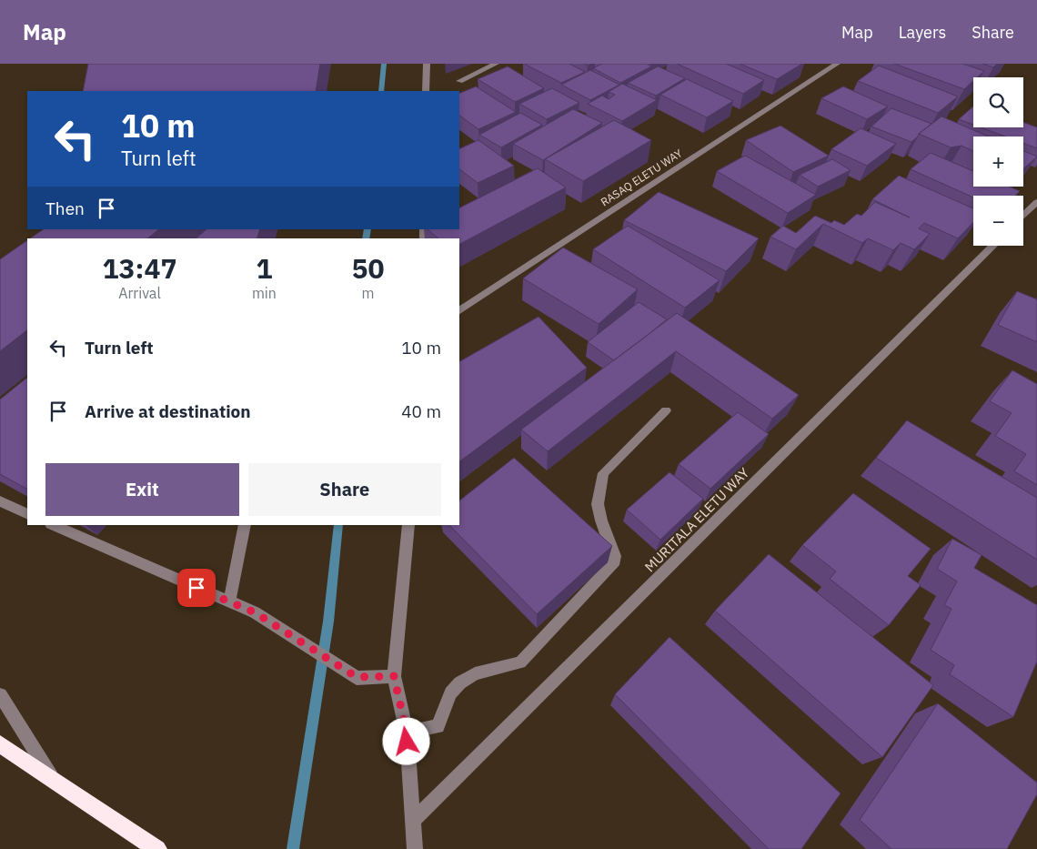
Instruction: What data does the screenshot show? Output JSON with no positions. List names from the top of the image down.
{
  "streets": {
    "street": ["RASAQ ELETU WAY", "MURITALA ELETU WAY"]
  },
  "page": {
    "header": "Map",
    "nav": ["Map", "Layers", "Share"],
    "map_buttons": ["+", "−"],
    "turn": ["10 m", "Turn left"],
    "then": "Then",
    "eta": [
      "13:47",
      "Arrival",
      "1",
      "min",
      "50",
      "m"
    ],
    "list": [
      {
        "name": "Turn left",
        "value": "10 m"
      },
      {
        "name": "Arrive at destination",
        "value": "40 m"
      }
    ],
    "buttons": ["Exit", "Share"]
  }
}
